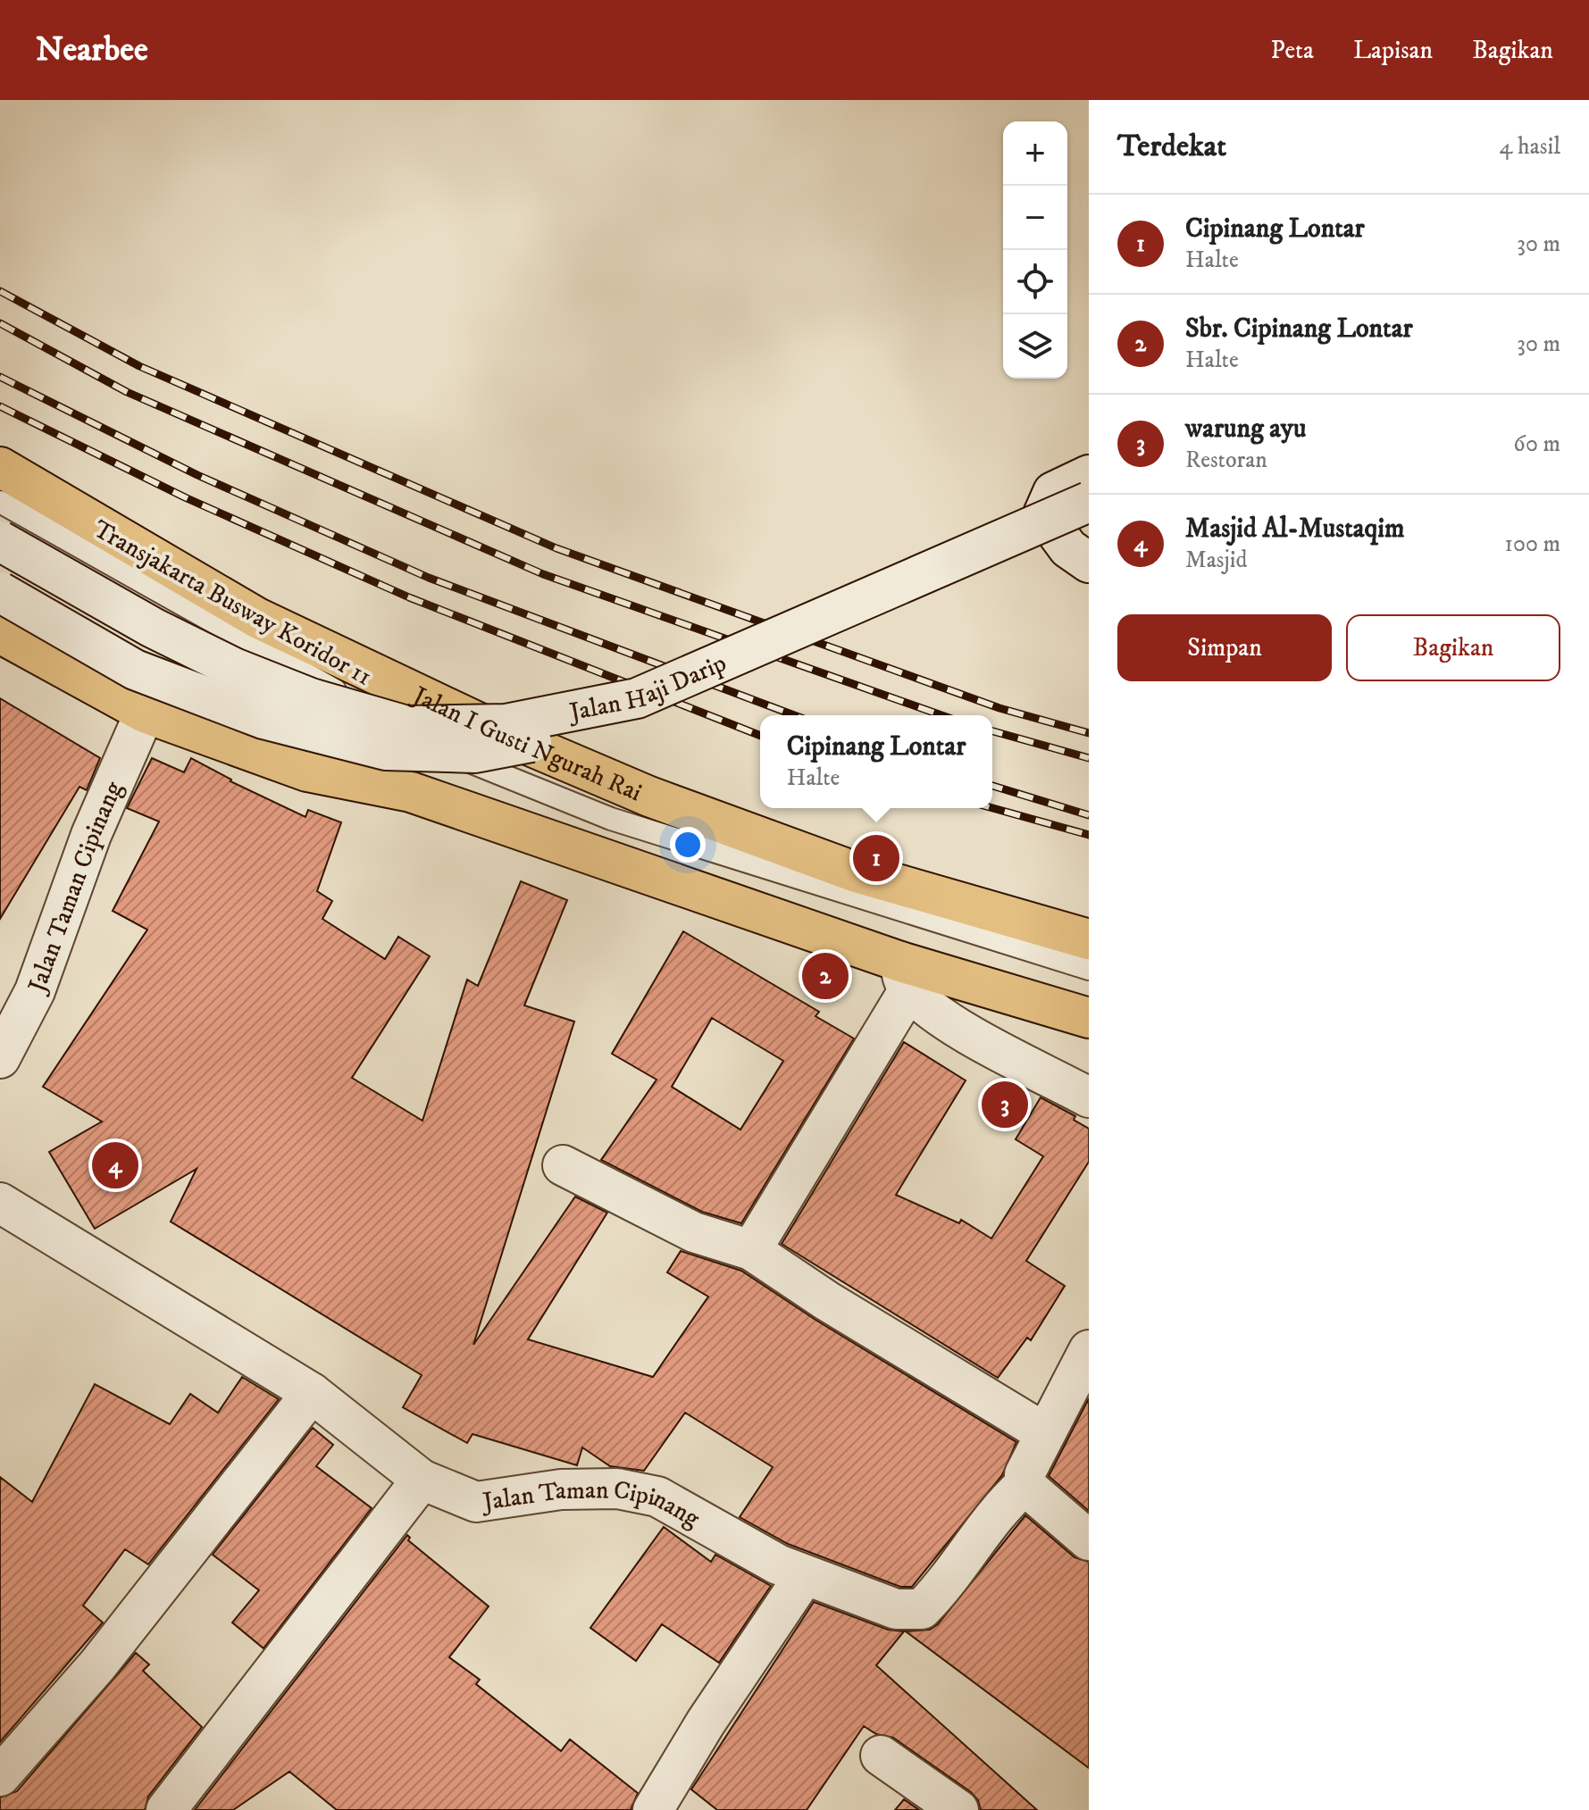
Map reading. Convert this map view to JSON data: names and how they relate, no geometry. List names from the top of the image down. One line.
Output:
{"streets":{"main road":["Jalan I Gusti Ngurah Rai"],"street":["Jalan Haji Darip","Jalan Taman Cipinang"],"lane":["Transjakarta Busway Koridor 11"]},"page":{"header":"Nearbee","nav":["Peta","Lapisan","Bagikan"],"heading":["Terdekat","4 hasil"],"map_buttons":["+","−"],"list":[{"mark":"1","name":"Cipinang Lontar","note":"Halte","value":"30 m"},{"mark":"2","name":"Sbr. Cipinang Lontar","note":"Halte","value":"30 m"},{"mark":"3","name":"warung ayu","note":"Restoran","value":"60 m"},{"mark":"4","name":"Masjid Al-Mustaqim","note":"Masjid","value":"100 m"}],"buttons":["Simpan","Bagikan"],"popup":["Cipinang Lontar","Halte"],"pins":["1","2","3","4"]}}
